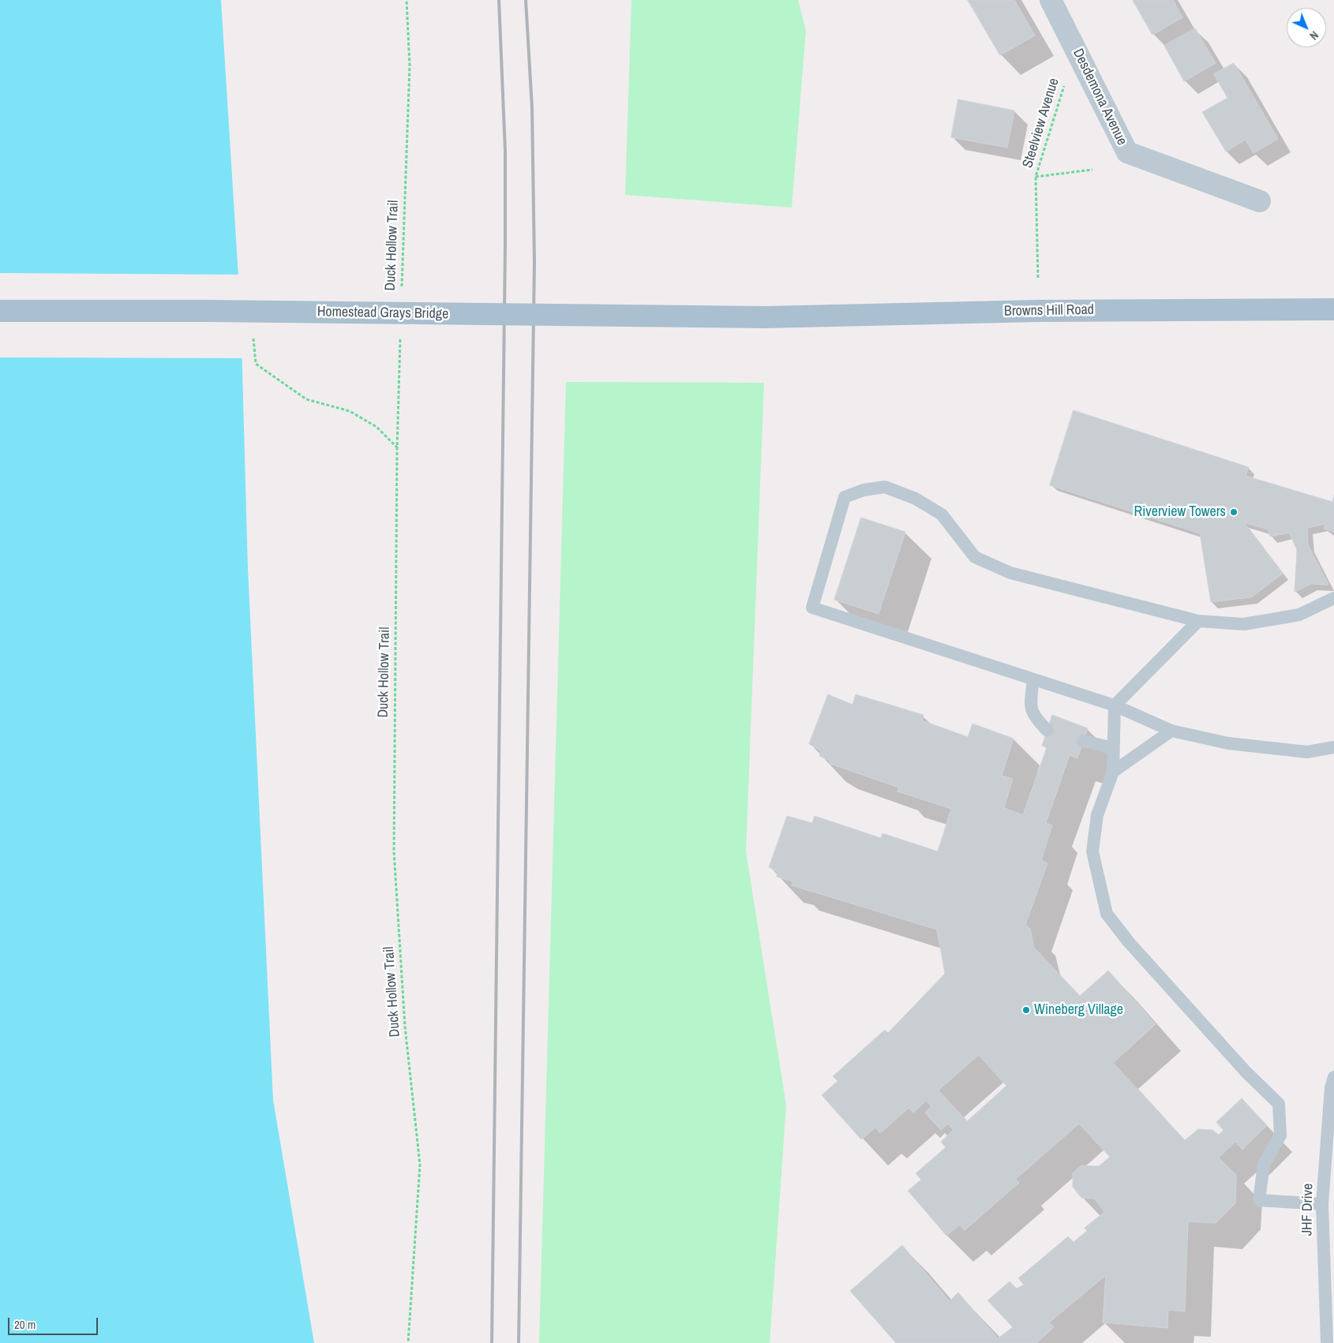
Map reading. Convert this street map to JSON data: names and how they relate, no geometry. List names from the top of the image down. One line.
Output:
{"streets":{"main road":["Browns Hill Road","Homestead Grays Bridge"],"street":["Desdemona Avenue"],"lane":["JHF Drive"],"path":["Steelview Avenue","Duck Hollow Trail"]},"crossings":[["Desdemona Avenue","Steelview Avenue"],["Browns Hill Road","Homestead Grays Bridge"]],"places":["Riverview Towers","Wineberg Village"],"scale_bar":"20 m","north":"bottom right"}
